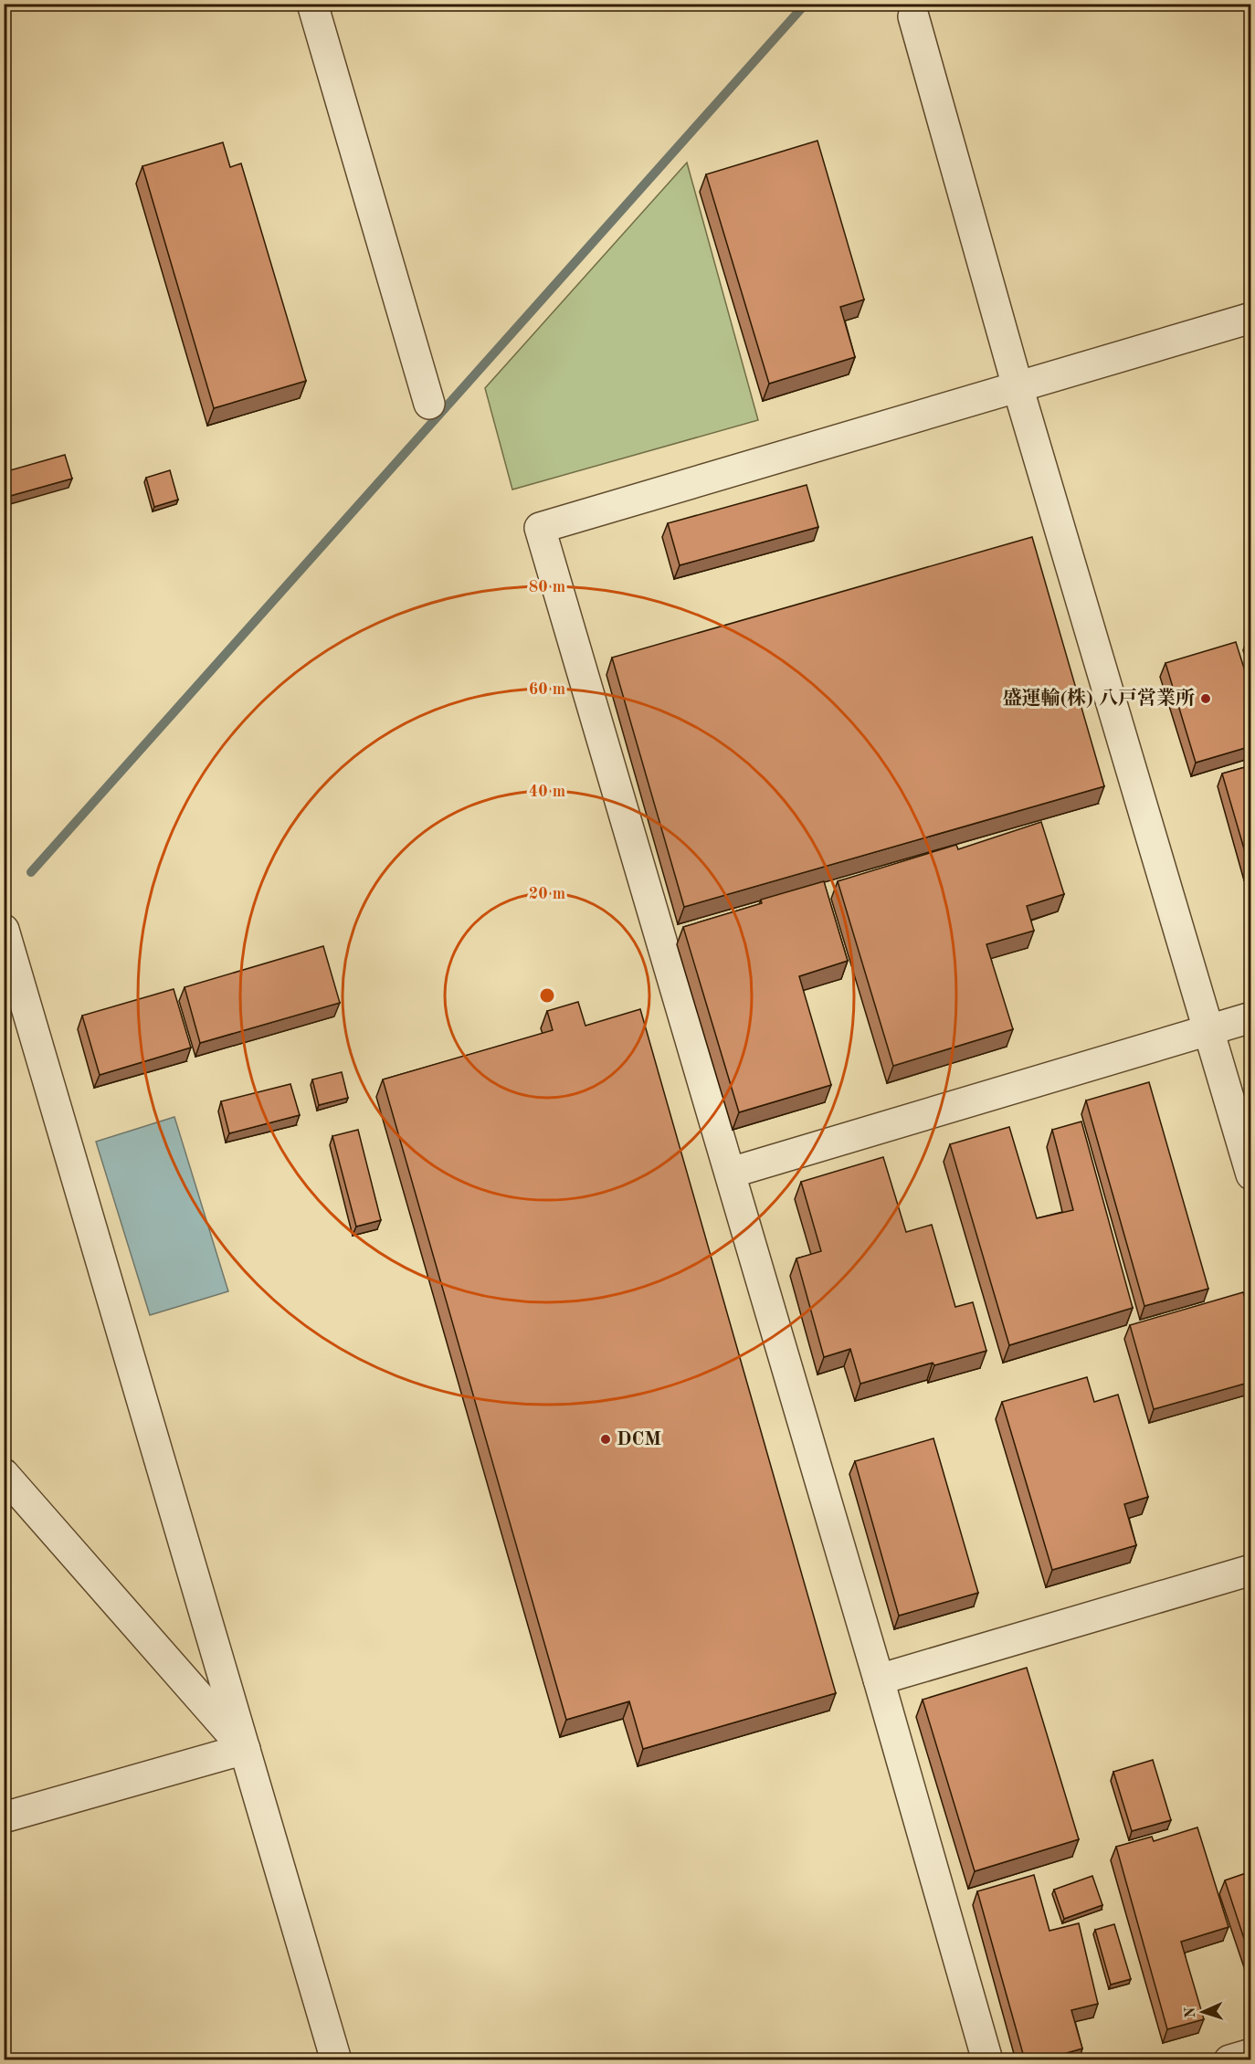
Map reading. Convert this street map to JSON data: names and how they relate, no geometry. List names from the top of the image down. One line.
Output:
{"places":["盛運輸(株) 八戸営業所","DCM"],"north":"left","rings":["80 m","60 m","40 m","20 m"]}
